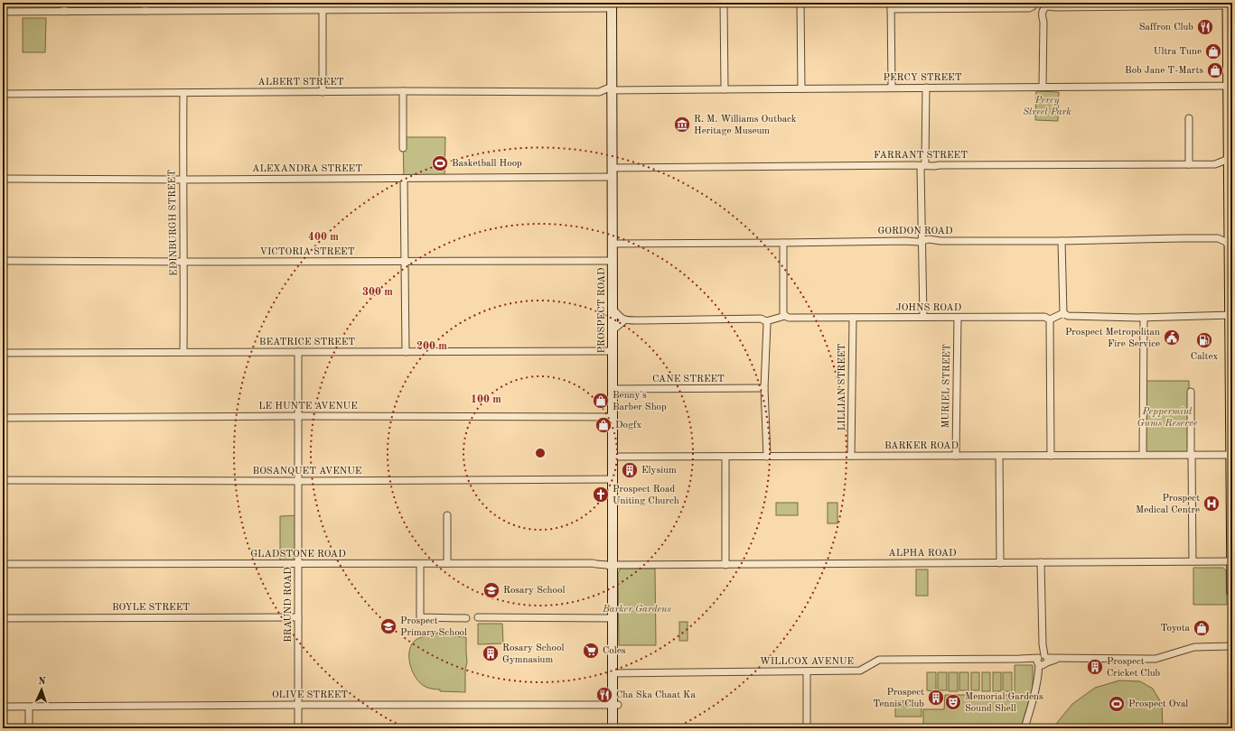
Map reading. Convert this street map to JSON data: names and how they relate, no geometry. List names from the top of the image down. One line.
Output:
{"streets":{"main road":["PROSPECT ROAD"],"street":["PERCY STREET","ALBERT STREET","FARRANT STREET","ALEXANDRA STREET","EDINBURGH STREET","GORDON ROAD","VICTORIA STREET","JOHNS ROAD","BEATRICE STREET","CANE STREET","MURIEL STREET","LILLIAN STREET","LE HUNTE AVENUE","BARKER ROAD","BOSANQUET AVENUE","ALPHA ROAD","GLADSTONE ROAD","BRAUND ROAD","BOYLE STREET","WILLCOX AVENUE","OLIVE STREET"]},"crossings":[["PERCY STREET","ALBERT STREET"],["PERCY STREET","PROSPECT ROAD"],["ALBERT STREET","EDINBURGH STREET"],["ALBERT STREET","PROSPECT ROAD"],["FARRANT STREET","ALEXANDRA STREET"],["FARRANT STREET","PROSPECT ROAD"],["ALEXANDRA STREET","EDINBURGH STREET"],["ALEXANDRA STREET","PROSPECT ROAD"],["EDINBURGH STREET","VICTORIA STREET"],["EDINBURGH STREET","BEATRICE STREET"],["GORDON ROAD","PROSPECT ROAD"],["VICTORIA STREET","PROSPECT ROAD"],["JOHNS ROAD","MURIEL STREET"],["JOHNS ROAD","LILLIAN STREET"],["PROSPECT ROAD","BEATRICE STREET"],["PROSPECT ROAD","CANE STREET"],["PROSPECT ROAD","LE HUNTE AVENUE"],["PROSPECT ROAD","BARKER ROAD"],["PROSPECT ROAD","BOSANQUET AVENUE"],["PROSPECT ROAD","ALPHA ROAD"],["PROSPECT ROAD","GLADSTONE ROAD"],["PROSPECT ROAD","WILLCOX AVENUE"],["PROSPECT ROAD","OLIVE STREET"],["BEATRICE STREET","BRAUND ROAD"],["MURIEL STREET","BARKER ROAD"],["LILLIAN STREET","BARKER ROAD"],["LE HUNTE AVENUE","BRAUND ROAD"],["BOSANQUET AVENUE","BRAUND ROAD"],["ALPHA ROAD","GLADSTONE ROAD"],["GLADSTONE ROAD","BRAUND ROAD"],["BRAUND ROAD","BOYLE STREET"],["BRAUND ROAD","OLIVE STREET"]],"parks":["Percy Street Park","Peppermint Gums Reserve","Barker Gardens"],"places":{"restaurant":["Saffron Club","Cha Ska Chaat Ka"],"shop":["Ultra Tune","Bob Jane T-Marts","Benny's Barber Shop","Dogfx","Toyota"],"museum":["R. M. Williams Outback Heritage Museum"],"sports":["Basketball Hoop","Prospect Oval"],"public building":["Prospect Metropolitan Fire Service"],"fuel station":["Caltex"],"building":["Elysium","Rosary School Gymnasium","Prospect Cricket Club","Prospect Tennis Club"],"church":["Prospect Road Uniting Church"],"hospital":["Prospect Medical Centre"],"school or university":["Rosary School","Prospect Primary School"],"supermarket":["Coles"],"theatre":["Memorial Gardens Sound Shell"]},"north":"top","rings":["400 m","300 m","200 m","100 m"]}
